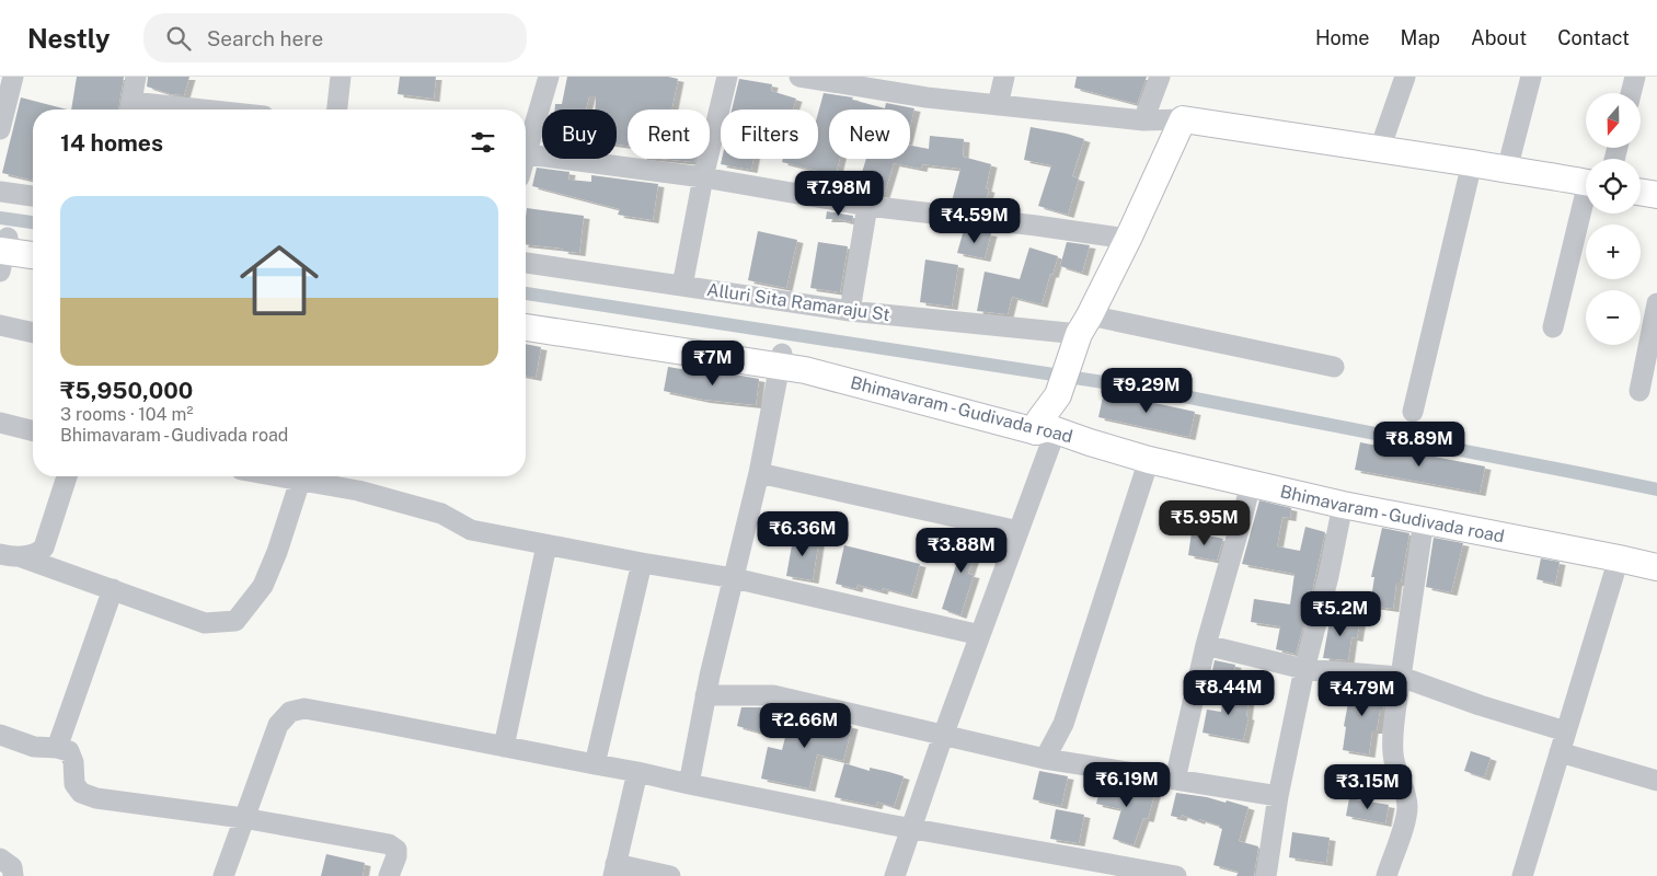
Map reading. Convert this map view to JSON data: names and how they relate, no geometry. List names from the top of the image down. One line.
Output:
{"streets":{"main road":["Bhimavaram - Gudivada road"],"street":["Alluri Sita Ramaraju St"]},"north":"bottom","page":{"header":"Nestly","search":"Search here","nav":["Home","Map","About","Contact"],"map_buttons":["+","−"],"chip":["Buy","Rent","Filters","New"],"heading":"14 homes","price":["₹7.98M","₹4.59M","₹7M","₹9.29M","₹8.89M","₹5.95M","₹6.36M","₹3.88M","₹5.2M","₹8.44M","₹4.79M","₹2.66M","₹6.19M","₹3.15M"],"list":[{"name":"₹5,950,000","note":"3 rooms · 104 m² · Bhimavaram - Gudivada road"}]}}
